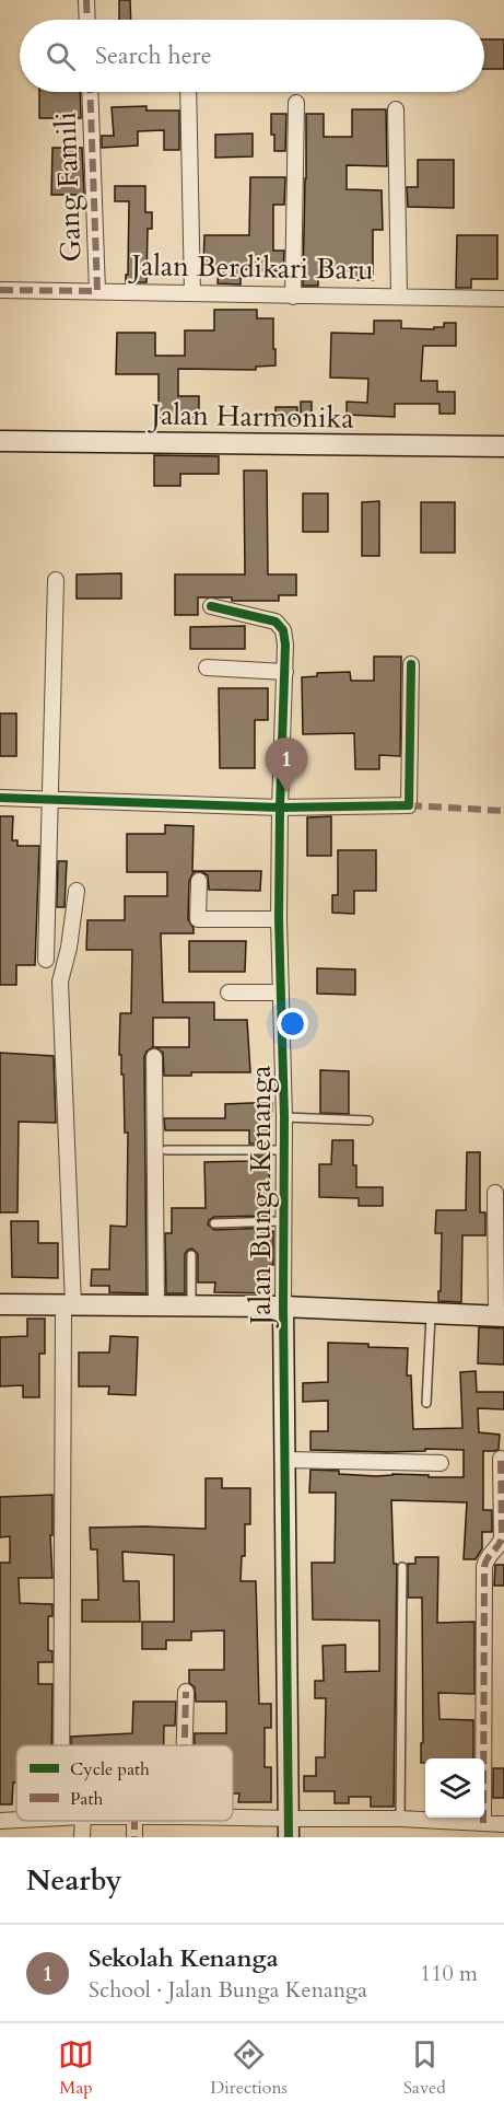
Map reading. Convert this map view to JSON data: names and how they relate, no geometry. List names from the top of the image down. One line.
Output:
{"streets":{"street":["Gang Famili","Jalan Berdikari Baru","Jalan Harmonika","Jalan Bunga Kenanga"]},"crossings":[["Gang Famili","Jalan Berdikari Baru"]],"legend":["Cycle path","Path"],"page":{"search":"Search here","pins":"1","heading":"Nearby","list":[{"mark":"1","name":"Sekolah Kenanga","note":"School · Jalan Bunga Kenanga","value":"110 m"}],"nav":["Map","Directions","Saved"]}}
